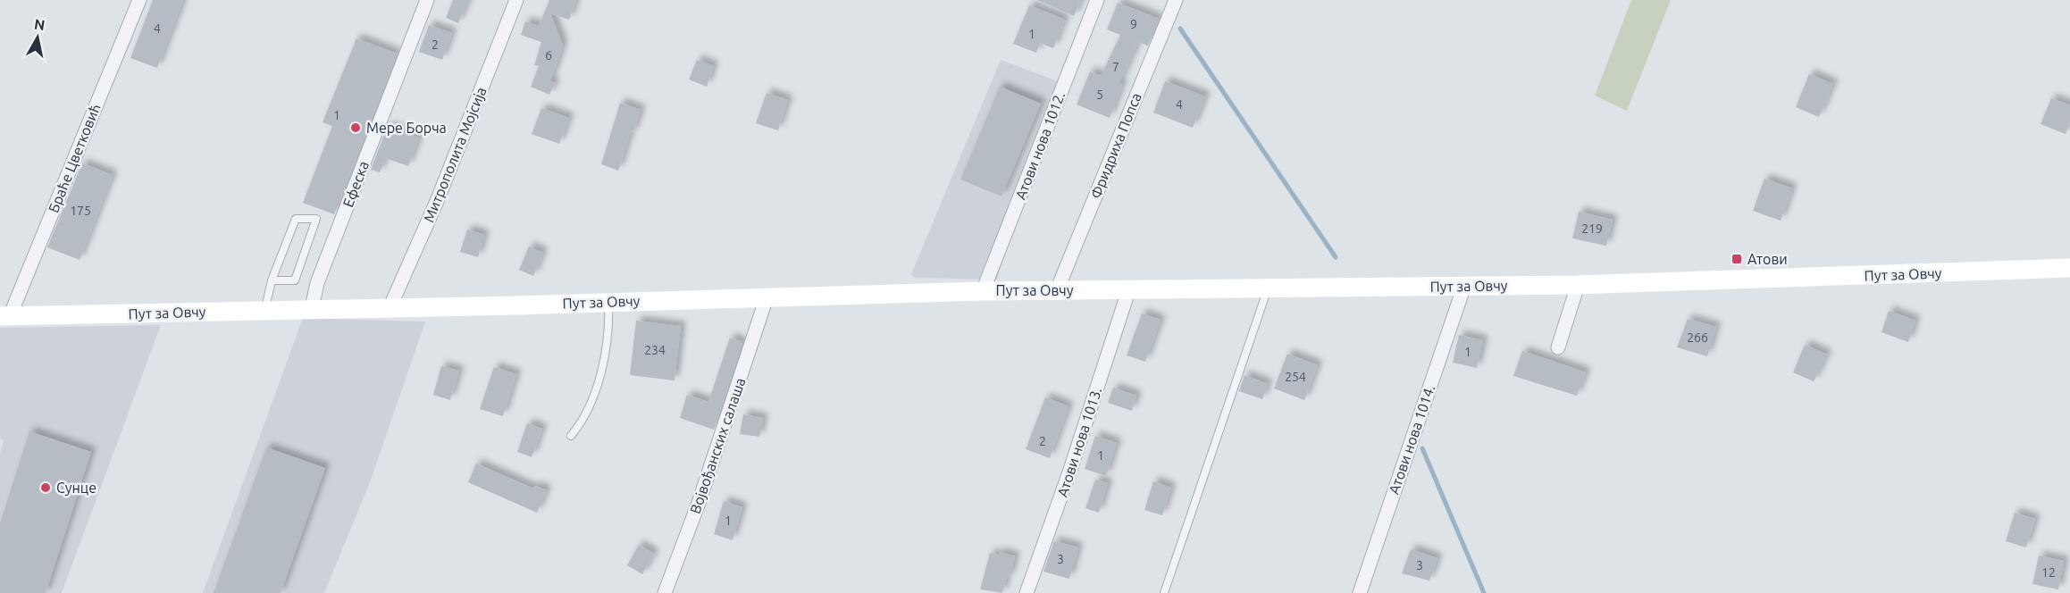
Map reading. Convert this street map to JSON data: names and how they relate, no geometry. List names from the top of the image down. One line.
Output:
{"streets":{"street":["Атови нова 1012.","Фридриха Попса","Митрополита Мојсија","Браће Цветковић","Ефеска","Пут за Овчу","Атови нова 1014.","Атови нова 1013.","Војвођанских салаша"]},"crossings":[["Атови нова 1012.","Пут за Овчу"],["Фридриха Попса","Пут за Овчу"],["Митрополита Мојсија","Пут за Овчу"],["Браће Цветковић","Пут за Овчу"],["Ефеска","Пут за Овчу"],["Пут за Овчу","Атови нова 1014."],["Пут за Овчу","Атови нова 1013."],["Пут за Овчу","Војвођанских салаша"]],"places":{"other":["Мере Борча","Сунце"],"transit":["Атови"]},"house_numbers":["9","4","1","2","6","7","5","4","1","175","219","266","234","1","254","2","1","1","3","3","12"],"north":"top"}
